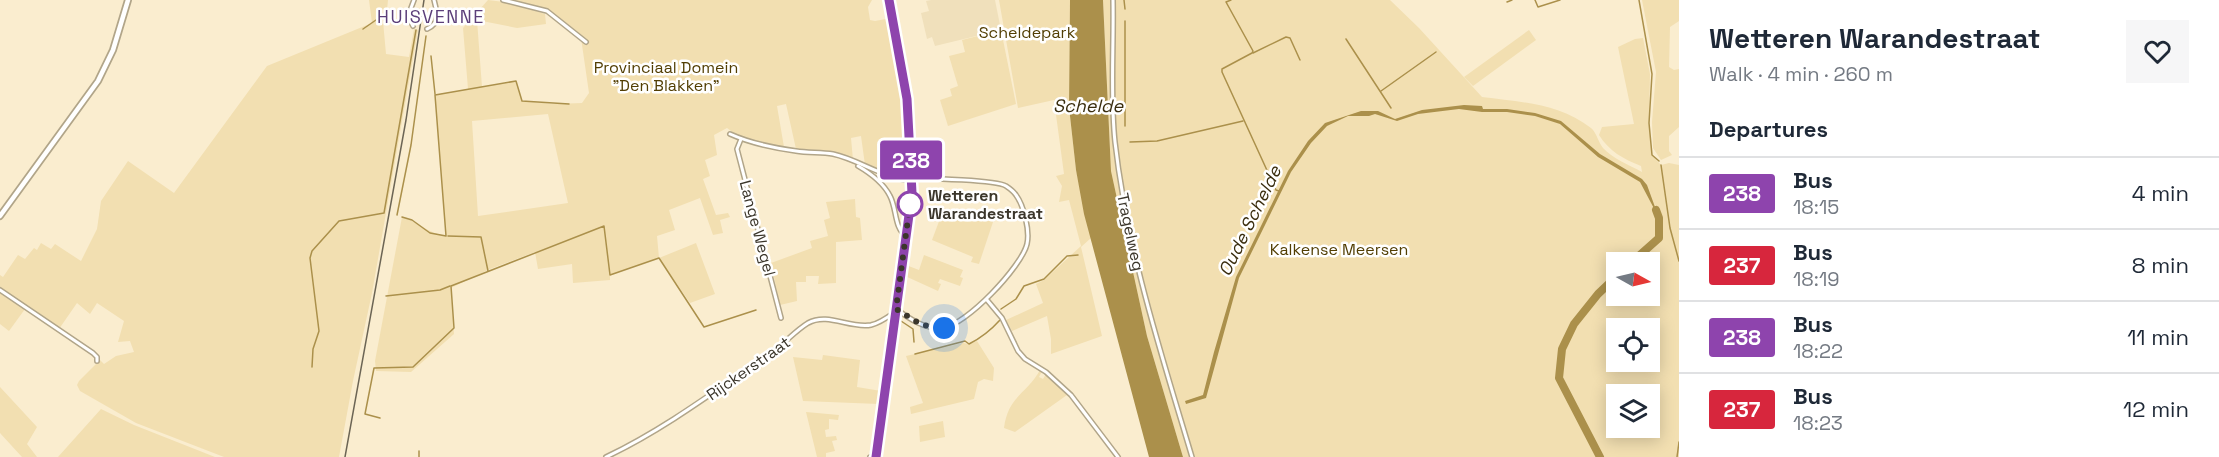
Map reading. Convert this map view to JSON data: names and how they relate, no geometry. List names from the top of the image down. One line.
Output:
{"streets":{"street":["Lange Wegel","Tragelweg","Rijckerstraat"]},"districts":["HUISVENNE"],"water":["Schelde","Oude Schelde"],"parks":["Scheldepark","Provinciaal Domein \"Den Blakken\"","Kalkense Meersen"],"places":["Wetteren Warandestraat"],"lines":["bus line 238"],"north":"right","page":{"on_map":"238","heading":[["Wetteren Warandestraat","Walk · 4 min · 260 m"],"Departures"],"list":[{"mark":"238","name":"Bus","note":"18:15","value":"4 min"},{"mark":"237","name":"Bus","note":"18:19","value":"8 min"},{"mark":"238","name":"Bus","note":"18:22","value":"11 min"},{"mark":"237","name":"Bus","note":"18:23","value":"12 min"}]}}
